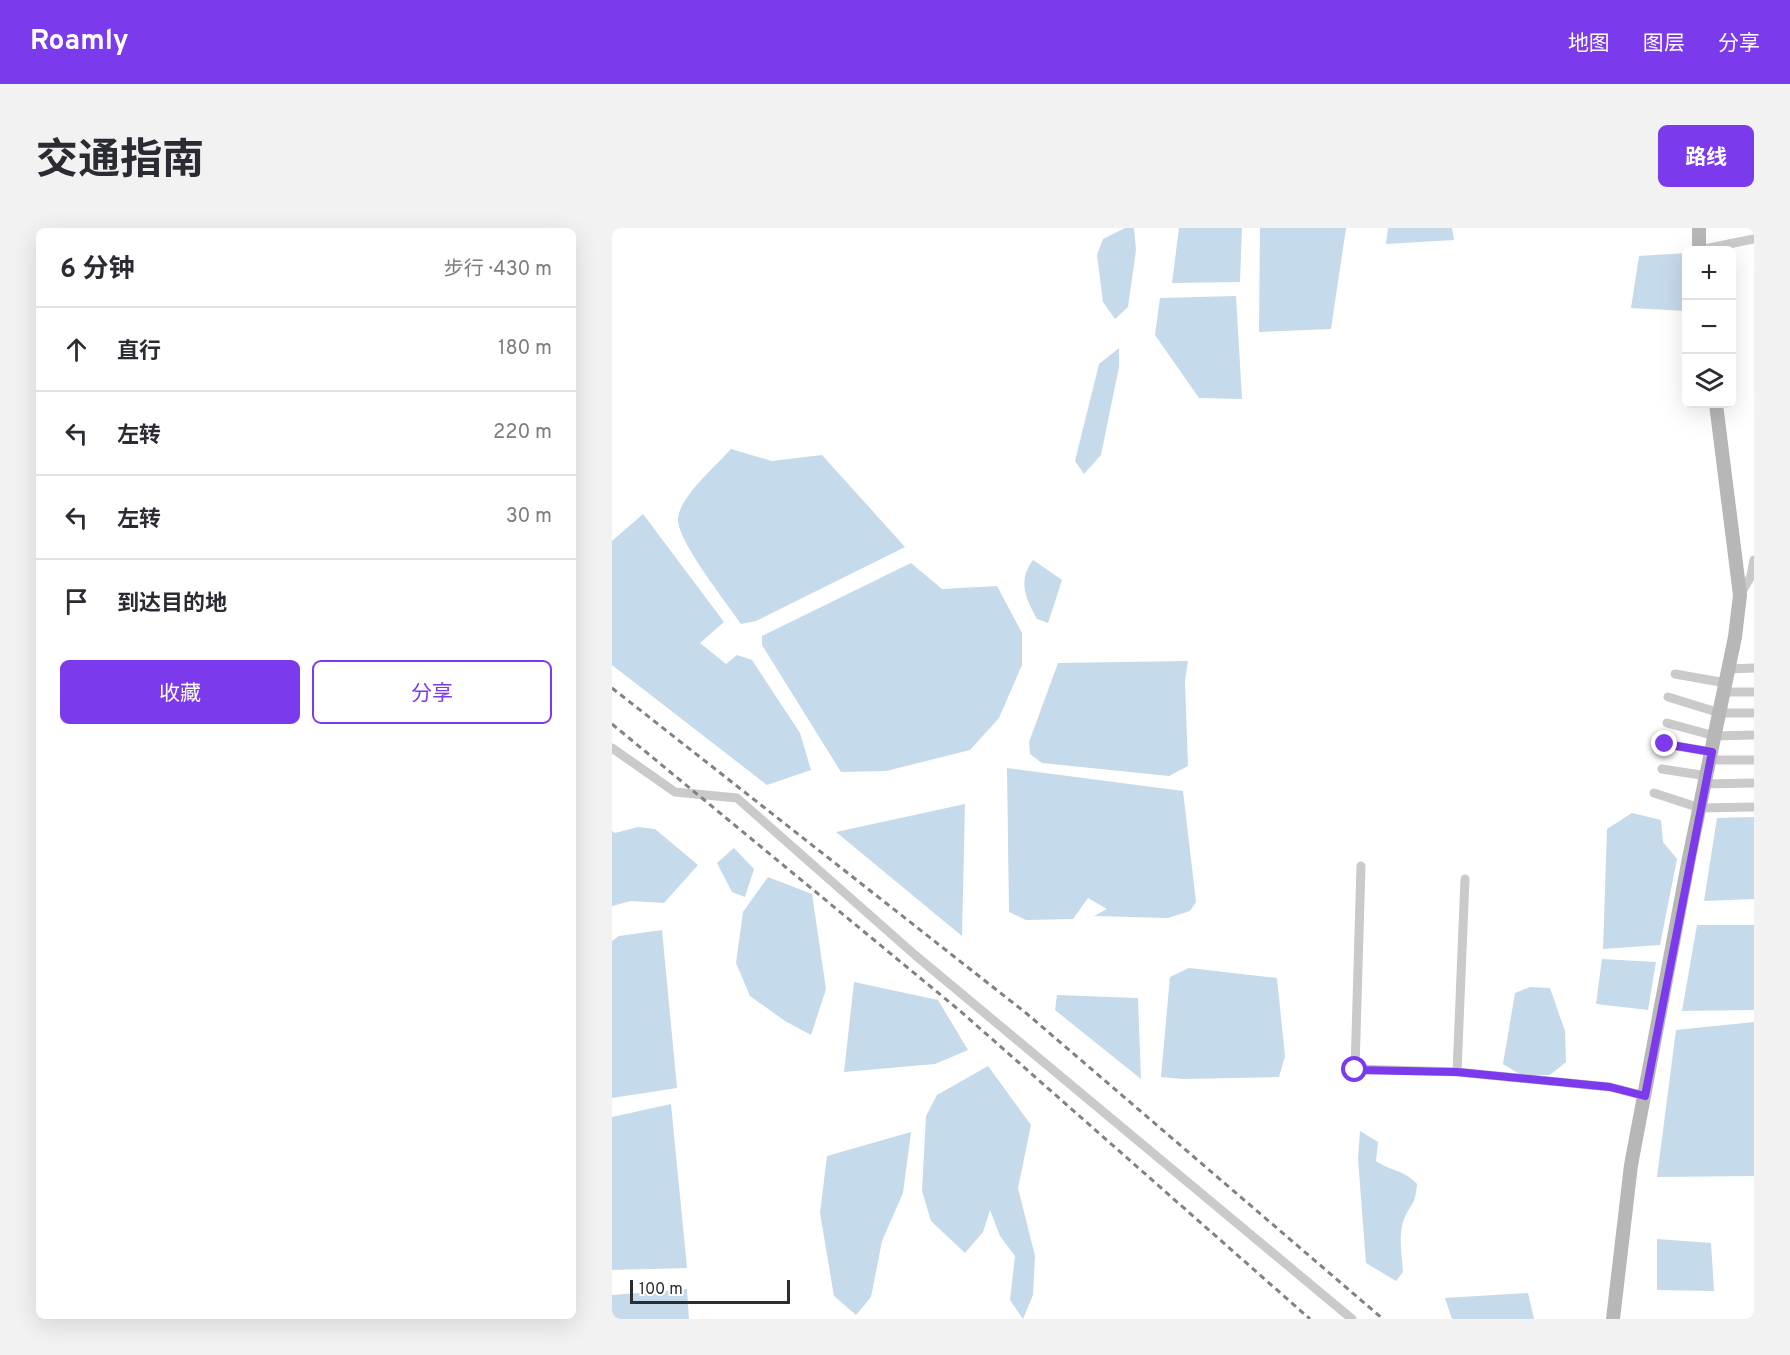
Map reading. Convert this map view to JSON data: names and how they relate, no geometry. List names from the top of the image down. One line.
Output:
{"scale_bar":"100 m","page":{"header":"Roamly","nav":["地图","图层","分享"],"title":"交通指南","buttons":["路线",["收藏","分享"]],"heading":["6 分钟","步行 · 430 m"],"map_buttons":["+","−"],"list":[["直行","180 m"],["左转","220 m"],["左转","30 m"],"到达目的地"],"scale":"100 m"}}
